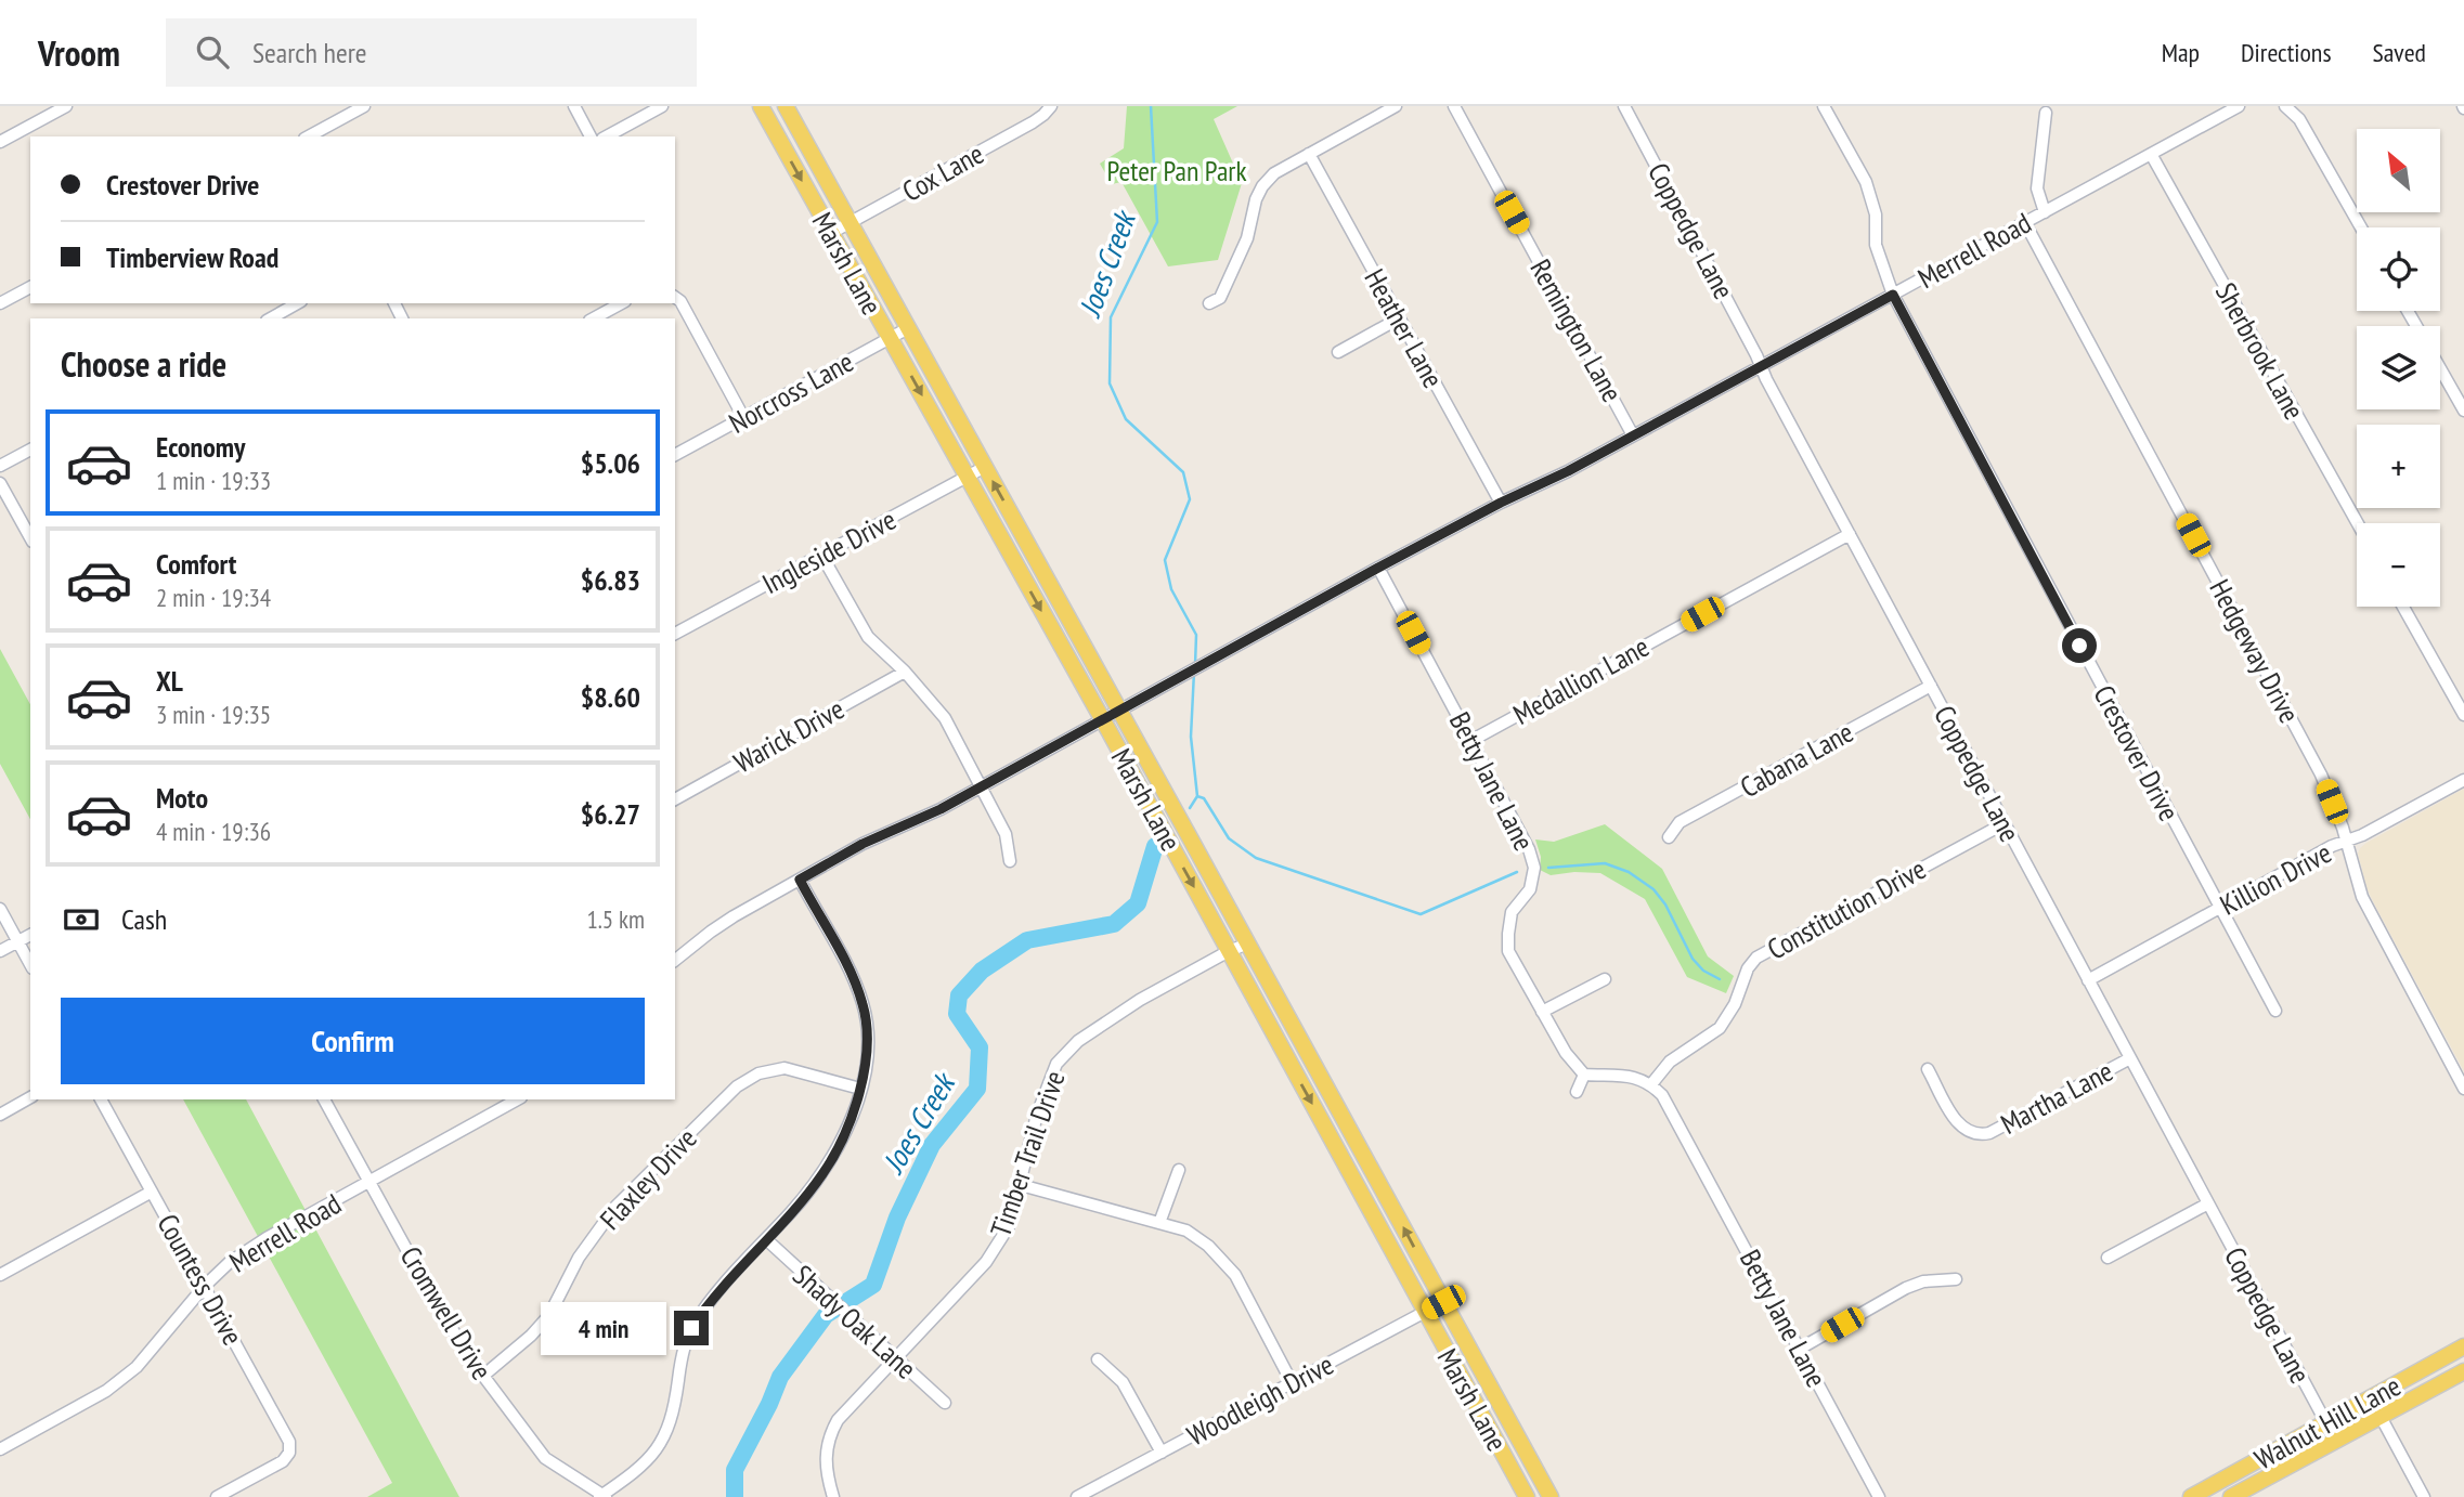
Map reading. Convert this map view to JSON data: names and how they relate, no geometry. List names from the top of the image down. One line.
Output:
{"streets":{"main road":["Marsh Lane","Walnut Hill Lane"],"street":["Cox Lane","Coppedge Lane","Merrell Road","Heather Lane","Remington Lane","Sherbrook Lane","Norcross Lane","Ingleside Drive","Hedgeway Drive","Medallion Lane","Warick Drive","Crestover Drive","Cabana Lane","Betty Jane Lane","Killion Drive","Constitution Drive","Martha Lane","Timber Trail Drive","Flaxley Drive","Countess Drive","Cromwell Drive","Shady Oak Lane","Woodleigh Drive"]},"crossings":[["Cox Lane","Marsh Lane"],["Coppedge Lane","Merrell Road"],["Coppedge Lane","Medallion Lane"],["Coppedge Lane","Cabana Lane"],["Coppedge Lane","Killion Drive"],["Coppedge Lane","Constitution Drive"],["Coppedge Lane","Martha Lane"],["Coppedge Lane","Walnut Hill Lane"],["Merrell Road","Marsh Lane"],["Merrell Road","Heather Lane"],["Merrell Road","Remington Lane"],["Merrell Road","Sherbrook Lane"],["Merrell Road","Hedgeway Drive"],["Merrell Road","Crestover Drive"],["Merrell Road","Betty Jane Lane"],["Merrell Road","Countess Drive"],["Merrell Road","Cromwell Drive"],["Marsh Lane","Norcross Lane"],["Marsh Lane","Ingleside Drive"],["Marsh Lane","Timber Trail Drive"],["Marsh Lane","Woodleigh Drive"],["Hedgeway Drive","Killion Drive"],["Medallion Lane","Betty Jane Lane"],["Crestover Drive","Killion Drive"],["Betty Jane Lane","Constitution Drive"],["Timber Trail Drive","Shady Oak Lane"],["Flaxley Drive","Cromwell Drive"]],"water":["Joes Creek"],"parks":["Peter Pan Park"],"north":"top left","page":{"header":"Vroom","search":"Search here","nav":["Map","Directions","Saved"],"map_buttons":["+","−"],"banner":["Crestover Drive","Timberview Road"],"heading":"Choose a ride","list":[{"name":"Economy","note":"1 min · 19:33","value":"$5.06"},{"name":"Comfort","note":"2 min · 19:34","value":"$6.83"},{"name":"XL","note":"3 min · 19:35","value":"$8.60"},{"name":"Moto","note":"4 min · 19:36","value":"$6.27"}],"pay":["Cash","1.5 km"],"buttons":"Confirm","bubble":"4 min"}}
